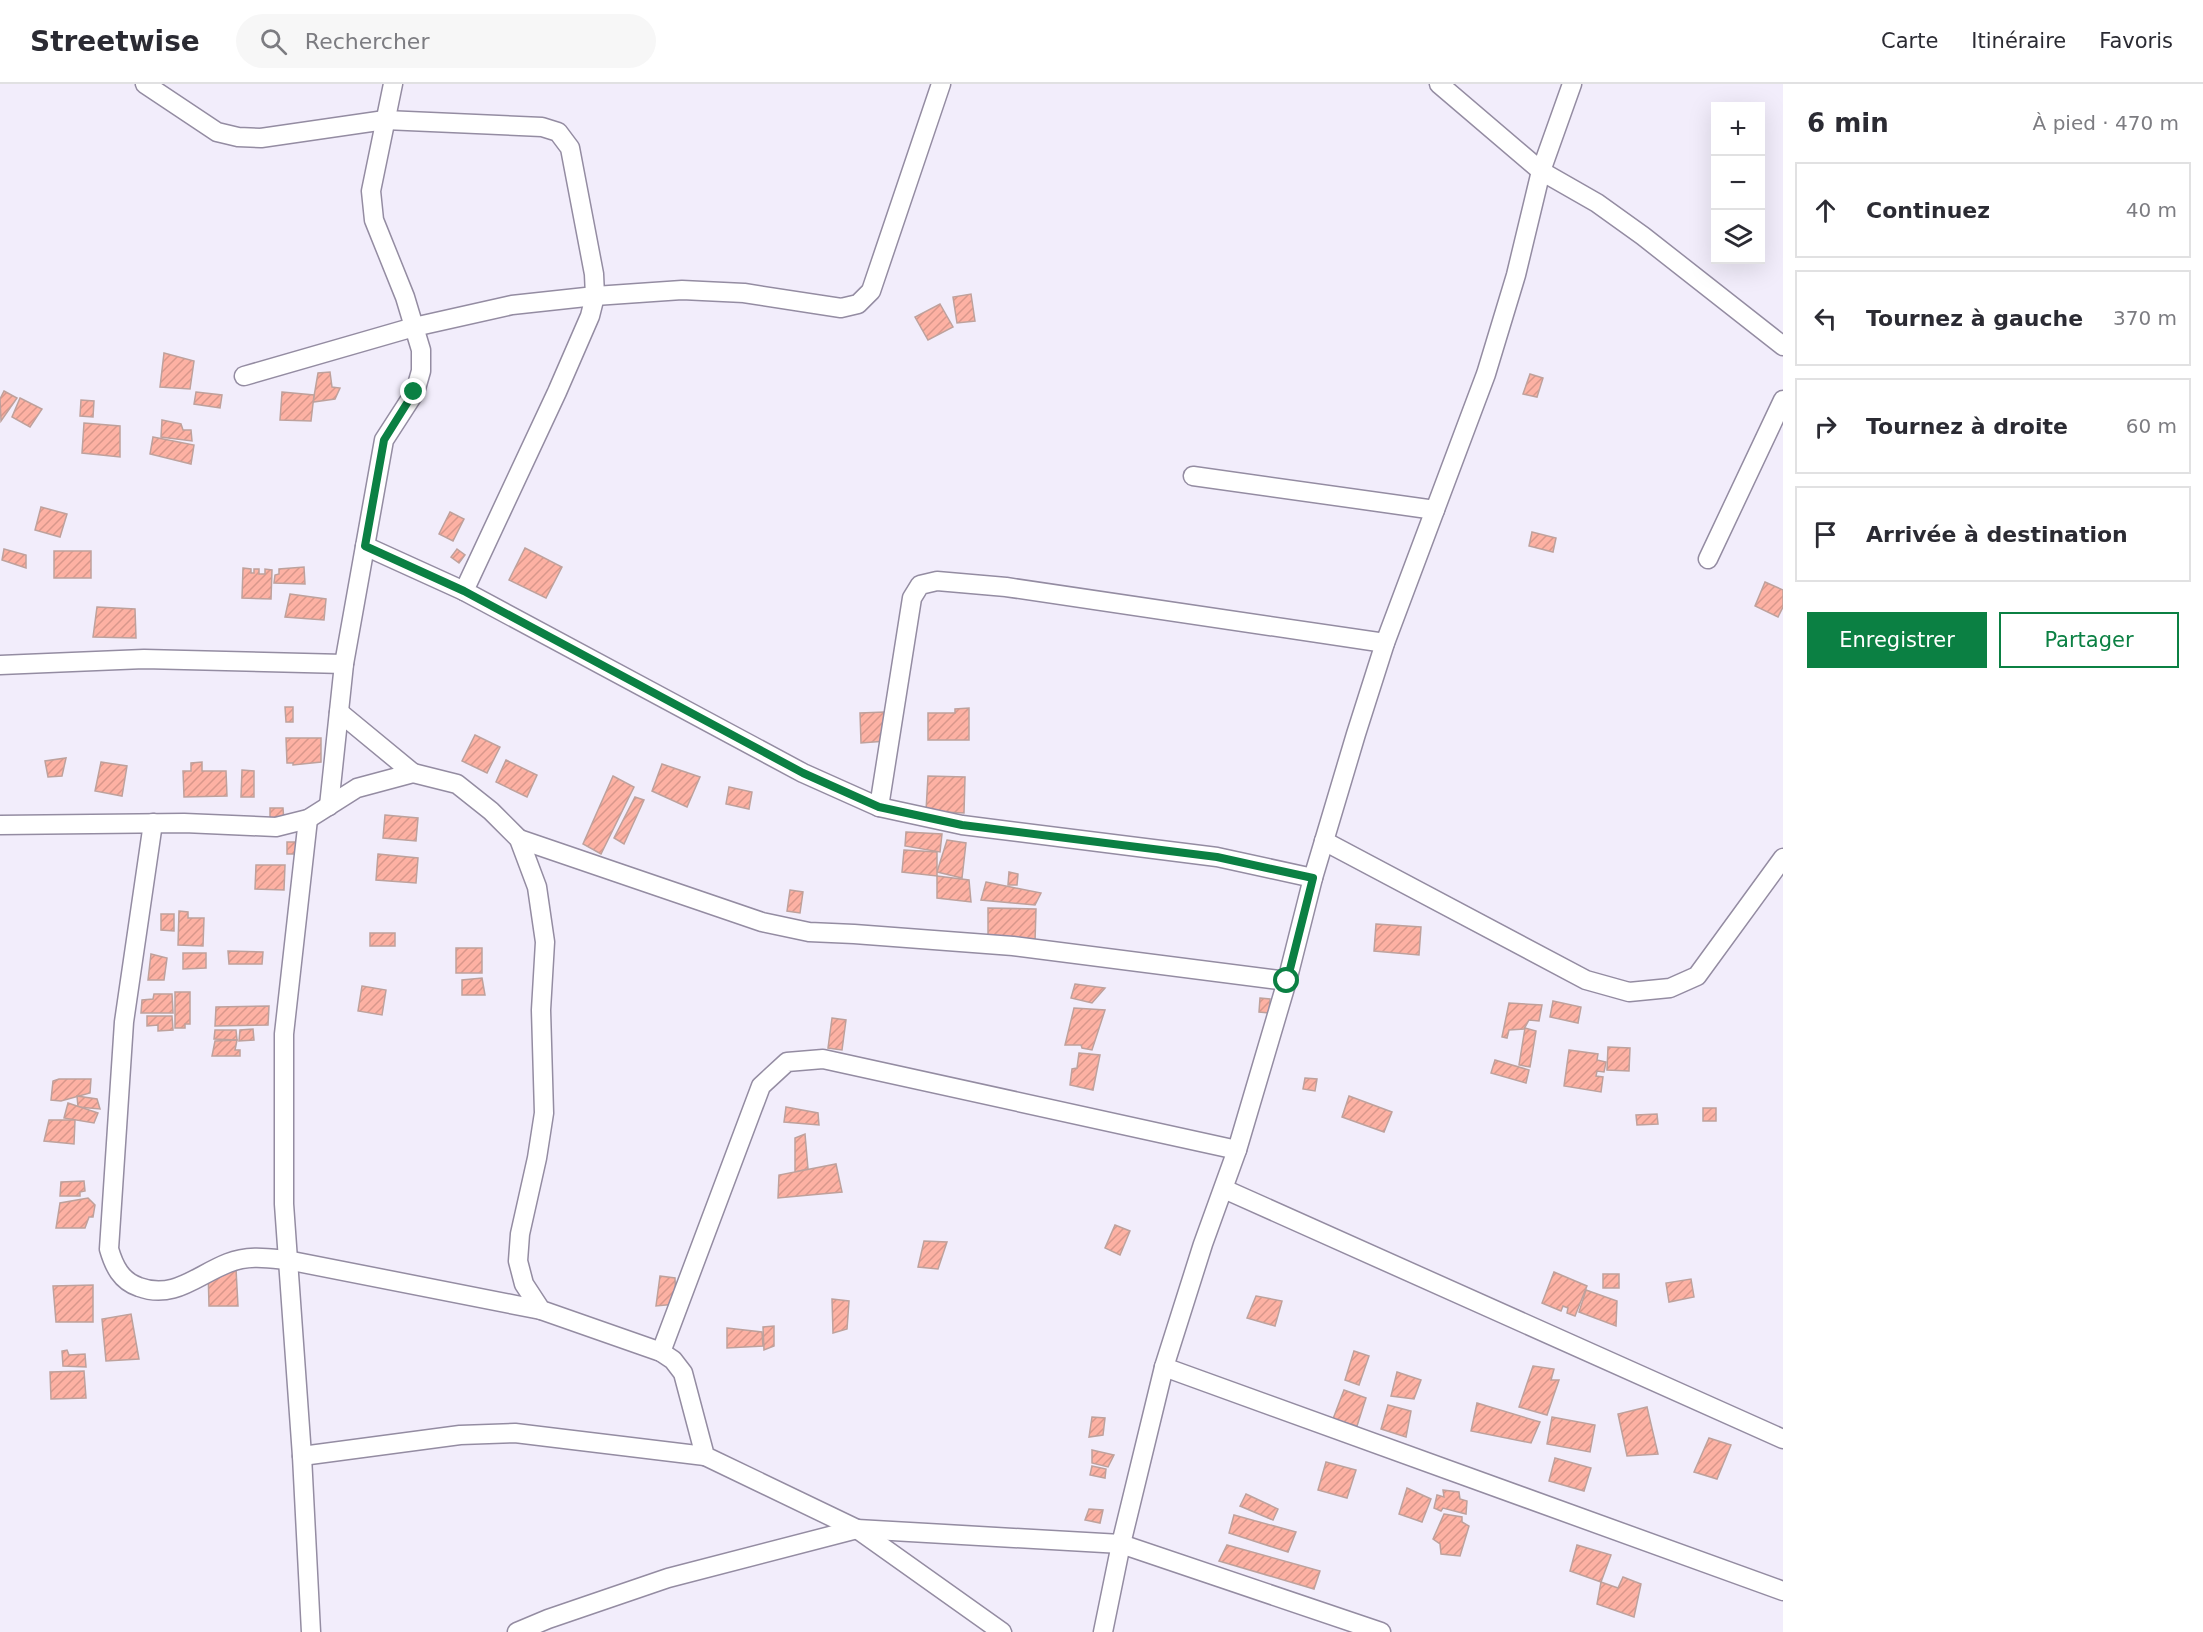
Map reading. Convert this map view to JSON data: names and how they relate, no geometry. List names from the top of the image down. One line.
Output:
{"page":{"header":"Streetwise","search":"Rechercher","nav":["Carte","Itinéraire","Favoris"],"heading":["6 min","À pied · 470 m"],"map_buttons":["+","−"],"list":[["Continuez","40 m"],["Tournez à gauche","370 m"],["Tournez à droite","60 m"],"Arrivée à destination"],"buttons":["Enregistrer","Partager"]}}
